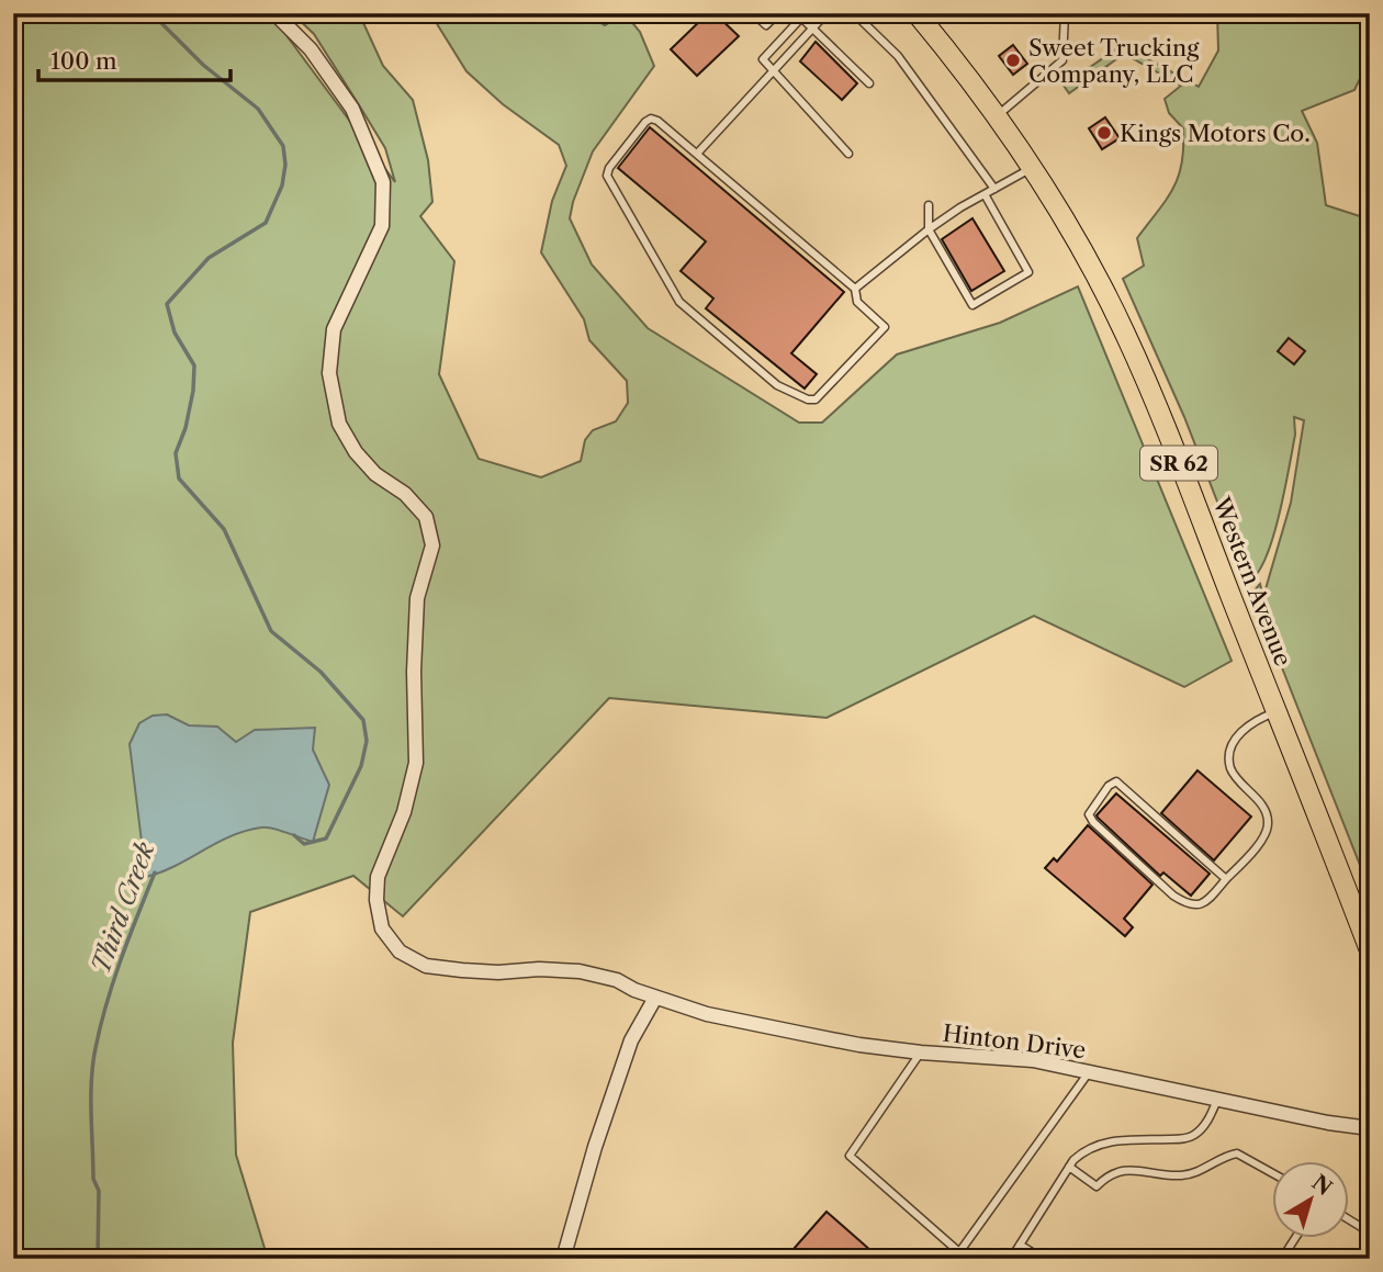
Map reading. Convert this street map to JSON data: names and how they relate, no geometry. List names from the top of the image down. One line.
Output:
{"streets":{"main road":["SR 62","Western Avenue"],"street":["Hinton Drive"]},"water":["Third Creek"],"places":["Sweet Trucking Company, LLC","Kings Motors Co."],"scale_bar":"100 m","north":"top right"}
